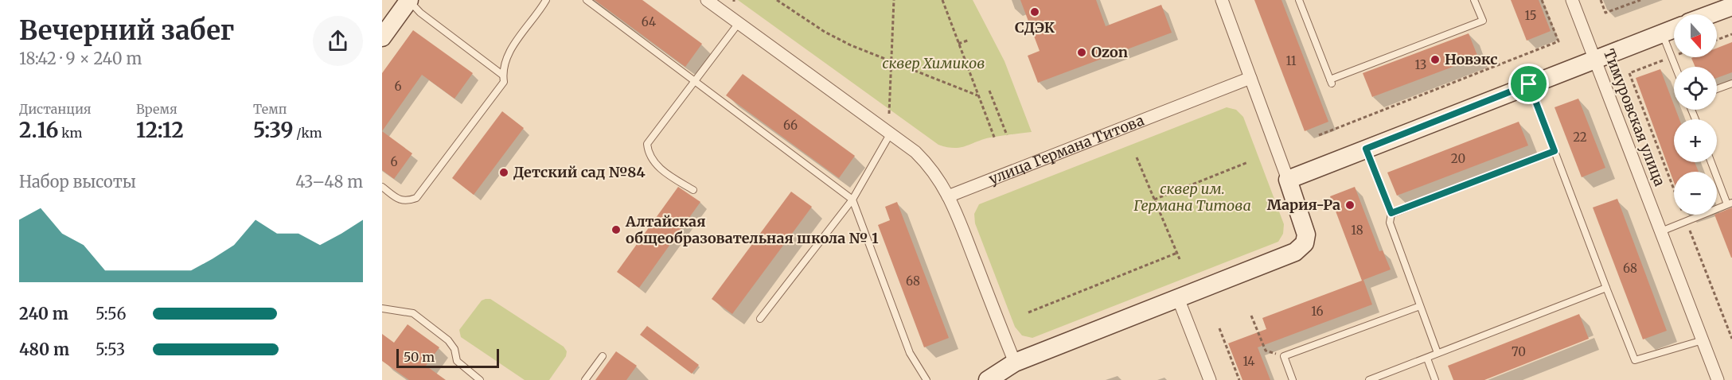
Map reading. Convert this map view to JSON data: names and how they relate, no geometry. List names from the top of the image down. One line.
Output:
{"streets":{"street":["Тимуровская улица","улица Германа Титова"]},"parks":["сквер Химиков","сквер им. Германа Титова"],"places":["СДЭК","Ozon","Новэкс","Детский сад №84","Мария-Ра","Алтайская общеобразовательная школа № 1"],"house_numbers":["15","64","11","13","6","66","22","20","6","18","68","68","16","70","14"],"scale_bar":"50 m","north":"bottom","page":{"heading":["Вечерний забег","18:42 · 9 × 240 m"],"map_buttons":["+","−"],"stats":[["Дистанция","2.16 km"],["Время","12:12"],["Темп","5:39 /km"]],"chart":["Набор высоты","43–48 m"],"list":[{"name":"240 m","note":"5:56"},{"name":"480 m","note":"5:53"}],"scale":"50 m"}}
